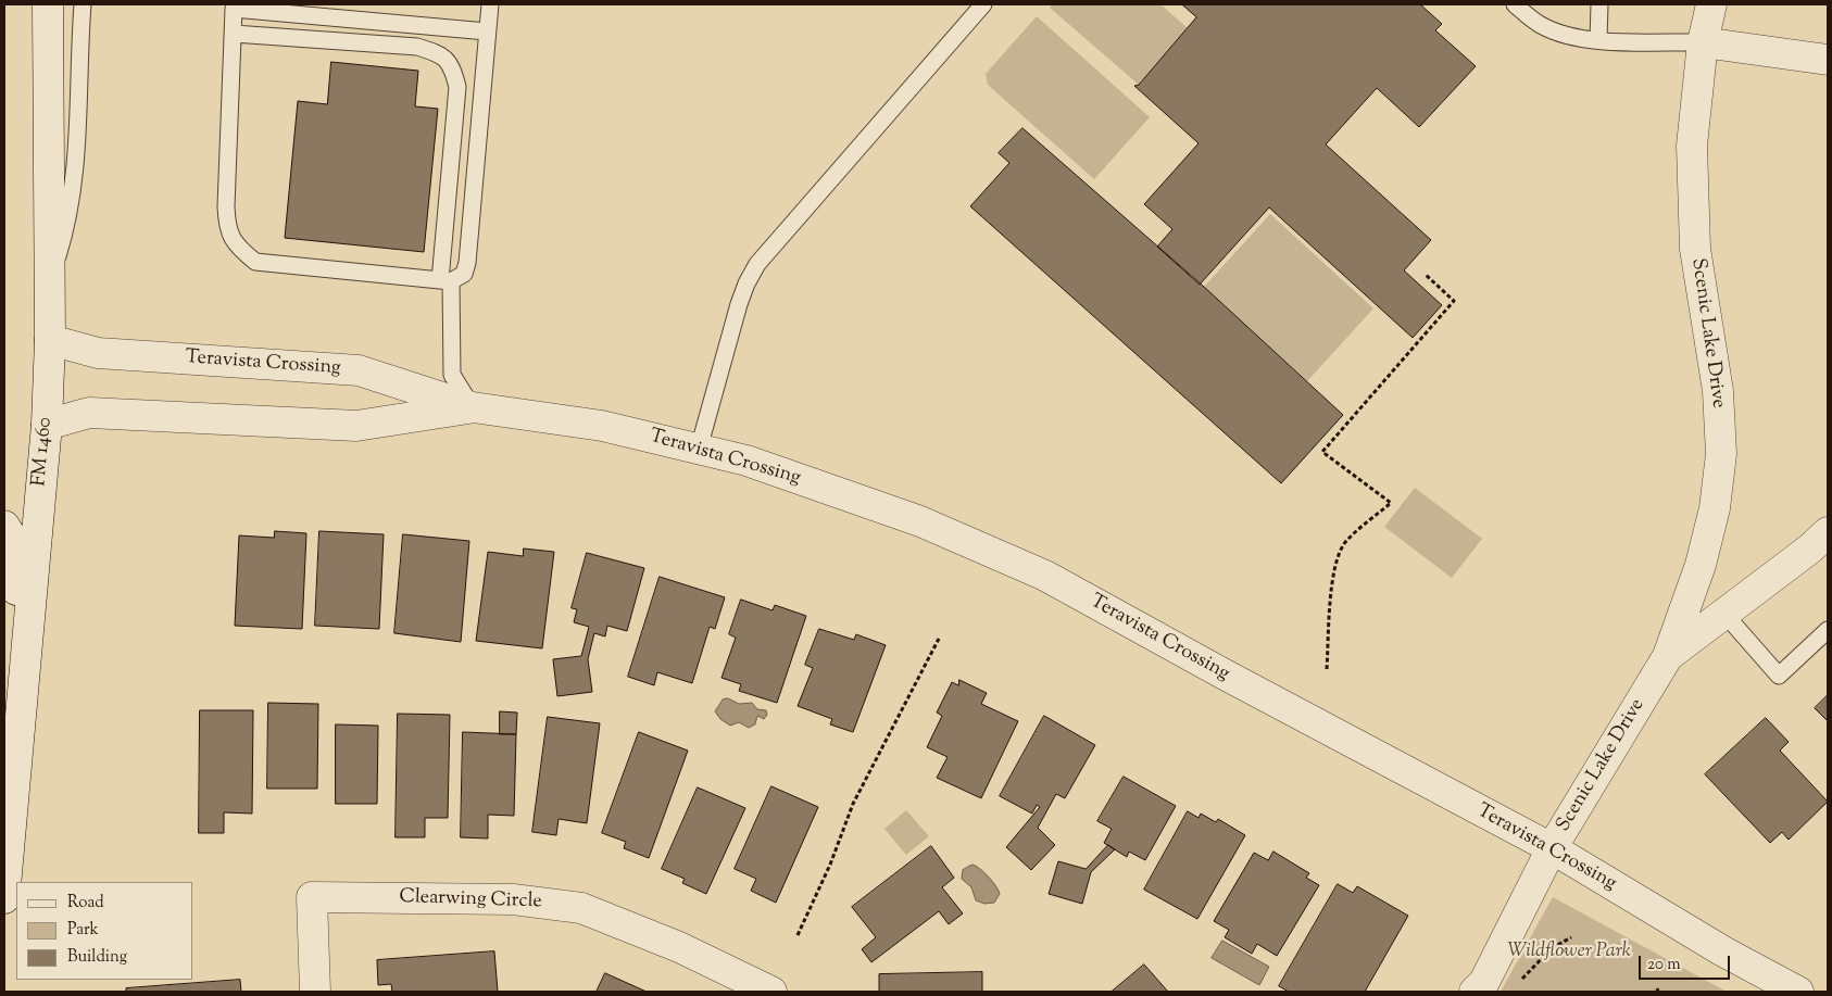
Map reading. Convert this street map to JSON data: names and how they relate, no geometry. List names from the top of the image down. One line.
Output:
{"streets":{"street":["Scenic Lake Drive","Teravista Crossing","FM 1460","Clearwing Circle"]},"crossings":[["Scenic Lake Drive","Teravista Crossing"],["Teravista Crossing","FM 1460"]],"parks":["Wildflower Park"],"legend":["Road","Park","Building"],"scale_bar":"20 m"}
